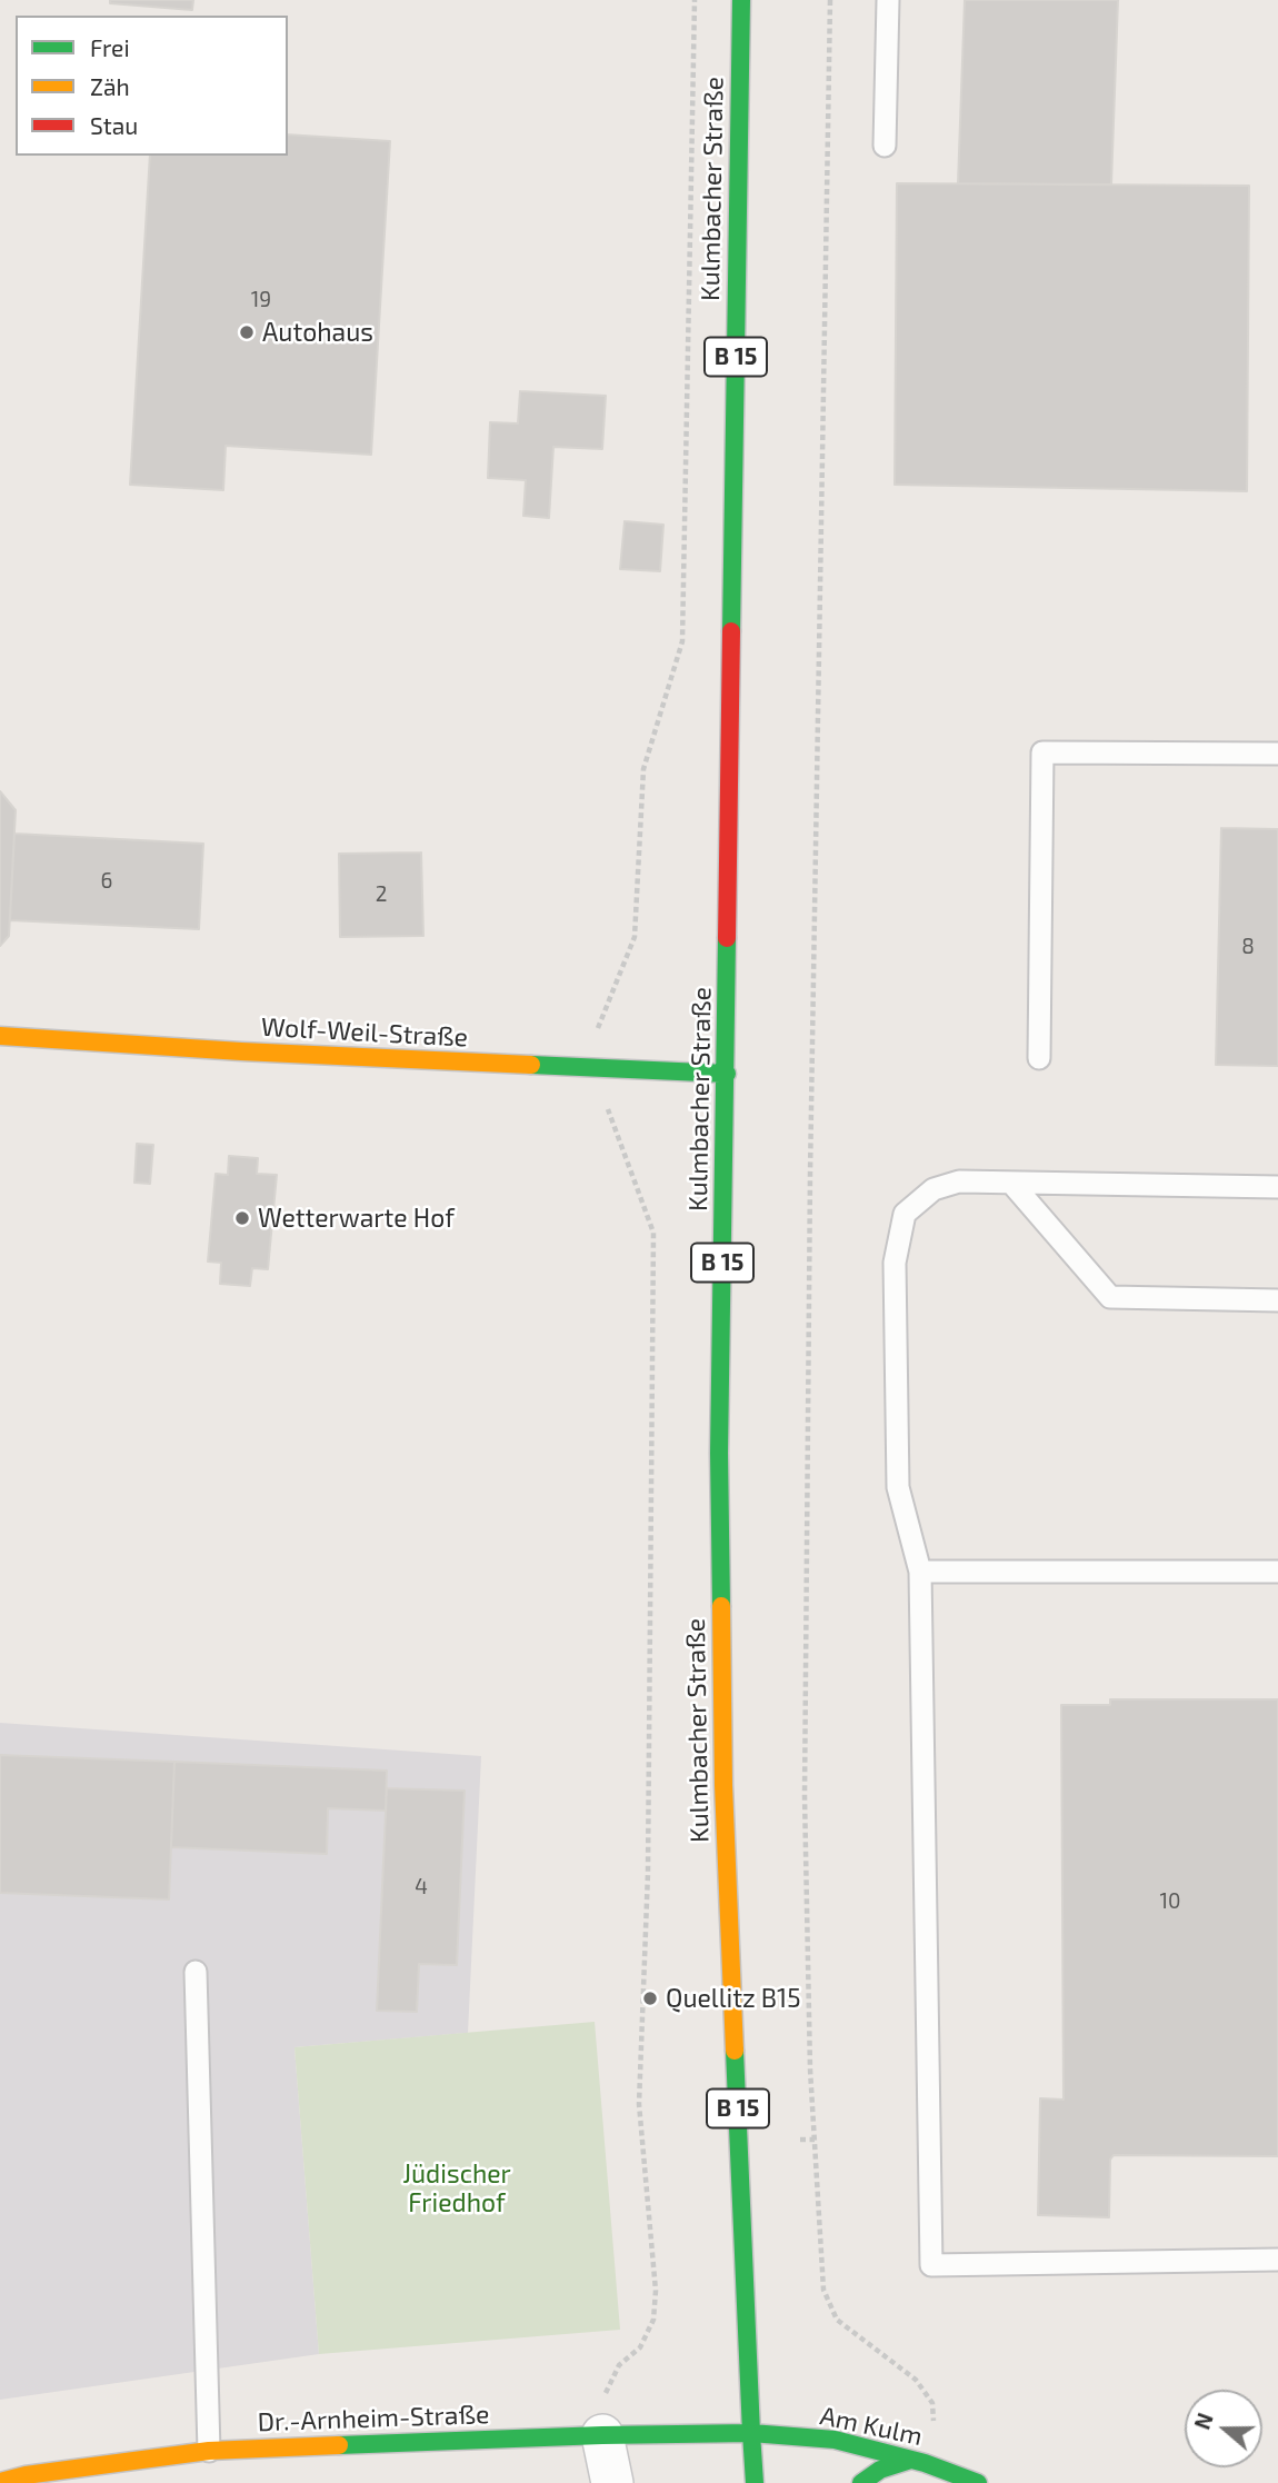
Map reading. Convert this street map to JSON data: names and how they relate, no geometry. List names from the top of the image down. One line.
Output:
{"streets":{"main road":["Kulmbacher Straße","B 15","Wolf-Weil-Straße","Dr.-Arnheim-Straße","Am Kulm"]},"crossings":[["Kulmbacher Straße","B 15"],["Kulmbacher Straße","Wolf-Weil-Straße"],["Kulmbacher Straße","Dr.-Arnheim-Straße"],["Kulmbacher Straße","Am Kulm"],["B 15","Dr.-Arnheim-Straße"],["B 15","Am Kulm"],["Dr.-Arnheim-Straße","Am Kulm"]],"parks":["Jüdischer Friedhof"],"places":["Autohaus","Wetterwarte Hof","Quellitz B15"],"house_numbers":["19","6","2","8","4","10"],"legend":["Frei","Zäh","Stau"],"north":"left"}
